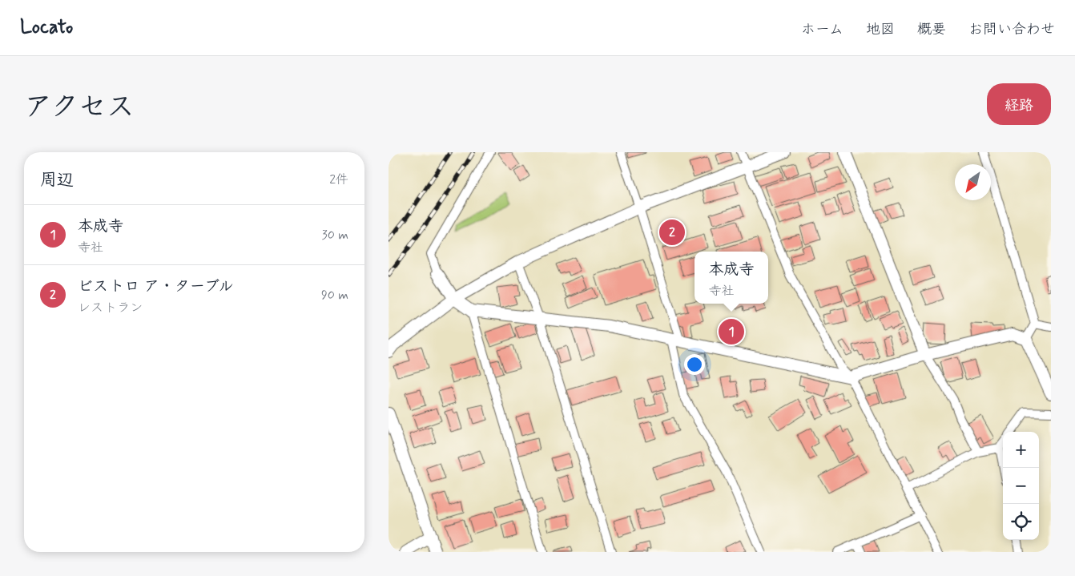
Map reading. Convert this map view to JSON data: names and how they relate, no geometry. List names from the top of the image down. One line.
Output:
{"north":"bottom left","page":{"header":"Locato","nav":["ホーム","地図","概要","お問い合わせ"],"title":"アクセス","buttons":"経路","heading":["周辺","2件"],"list":[{"mark":"1","name":"本成寺","note":"寺社","value":"30 m"},{"mark":"2","name":"ビストロ ア・ターブル","note":"レストラン","value":"90 m"}],"pins":["2","1"],"popup":["本成寺","寺社"],"map_buttons":["+","−"]}}
